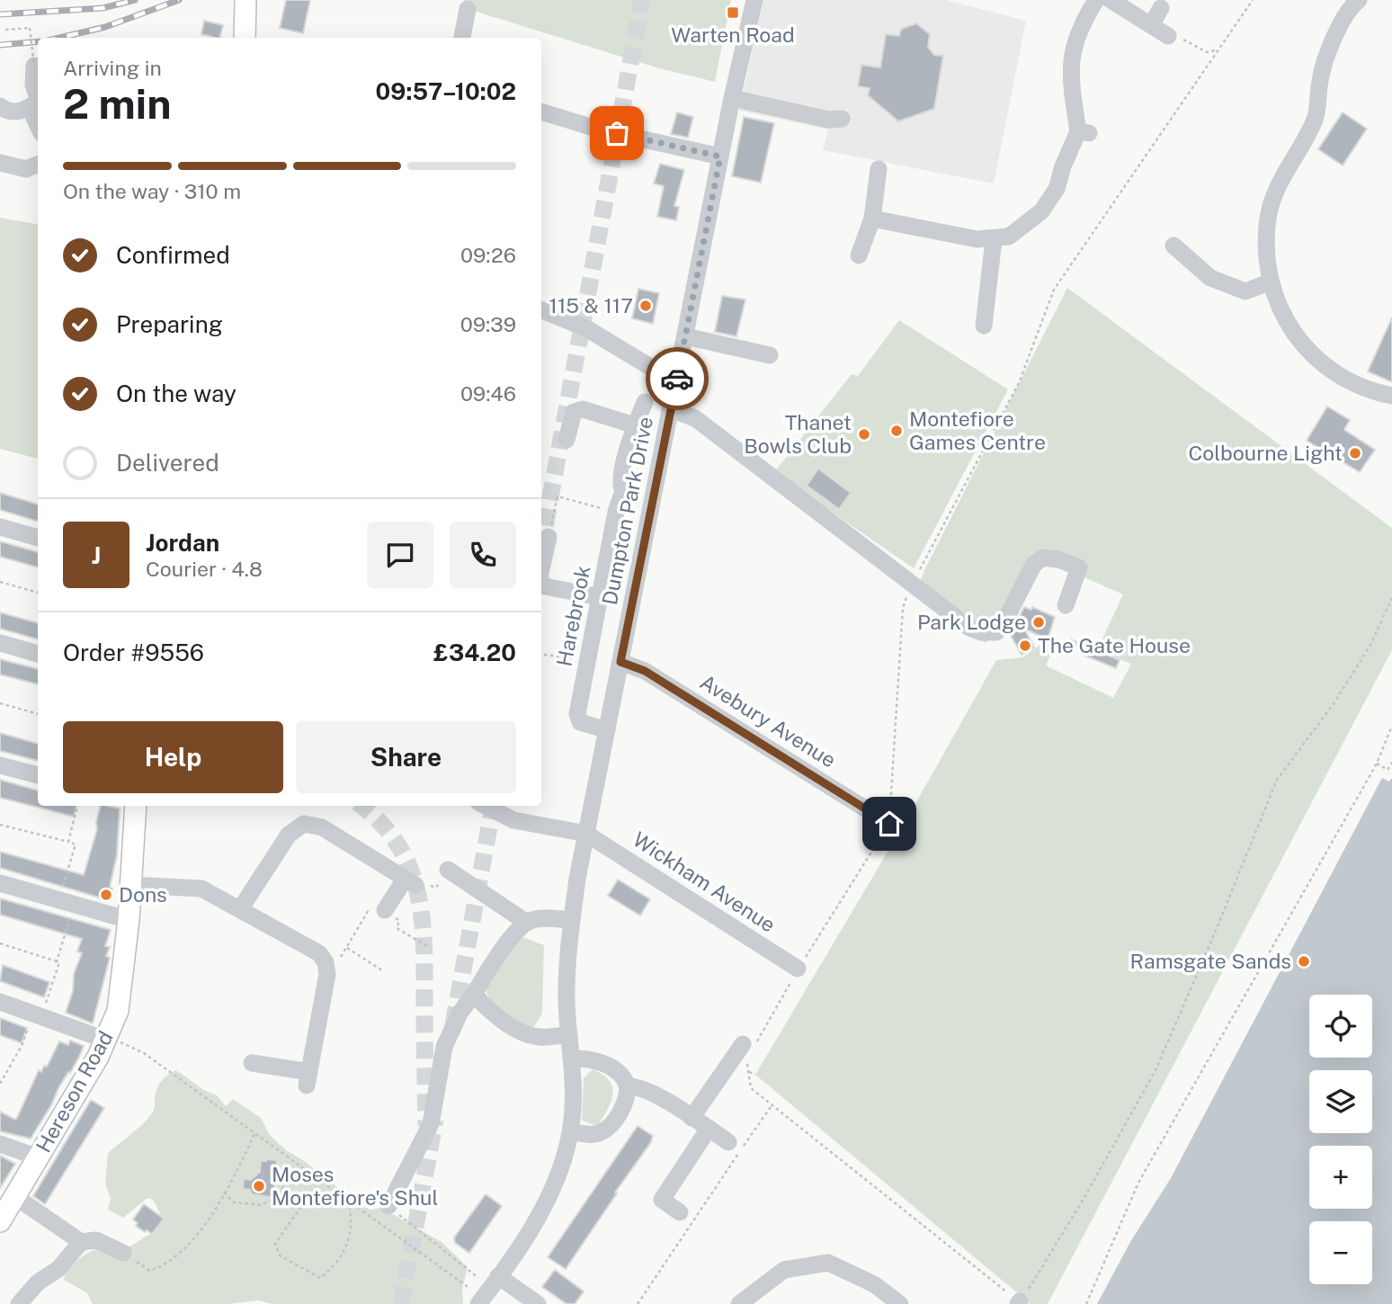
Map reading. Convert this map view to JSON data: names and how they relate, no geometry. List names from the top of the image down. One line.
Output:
{"streets":{"main road":["Hereson Road"],"street":["Dumpton Park Drive","Harebrook","Avebury Avenue","Wickham Avenue"]},"crossings":[["Dumpton Park Drive","Harebrook"],["Dumpton Park Drive","Avebury Avenue"],["Dumpton Park Drive","Wickham Avenue"]],"places":{"transit":["Warten Road"],"other":["115 & 117","Montefiore Games Centre","Thanet Bowls Club","Colbourne Light","Park Lodge","The Gate House","Dons","Ramsgate Sands","Moses Montefiore's Shul"]},"page":{"heading":["2 min","Arriving in","09:57–10:02"],"panel":["Jordan","Courier · 4.8","Order #9556","£34.20"],"bar":"On the way · 310 m","list":[["Confirmed","09:26"],["Preparing","09:39"],["On the way","09:46"],"Delivered"],"round":"J","buttons":["Help","Share"],"map_buttons":["+","−"]}}
